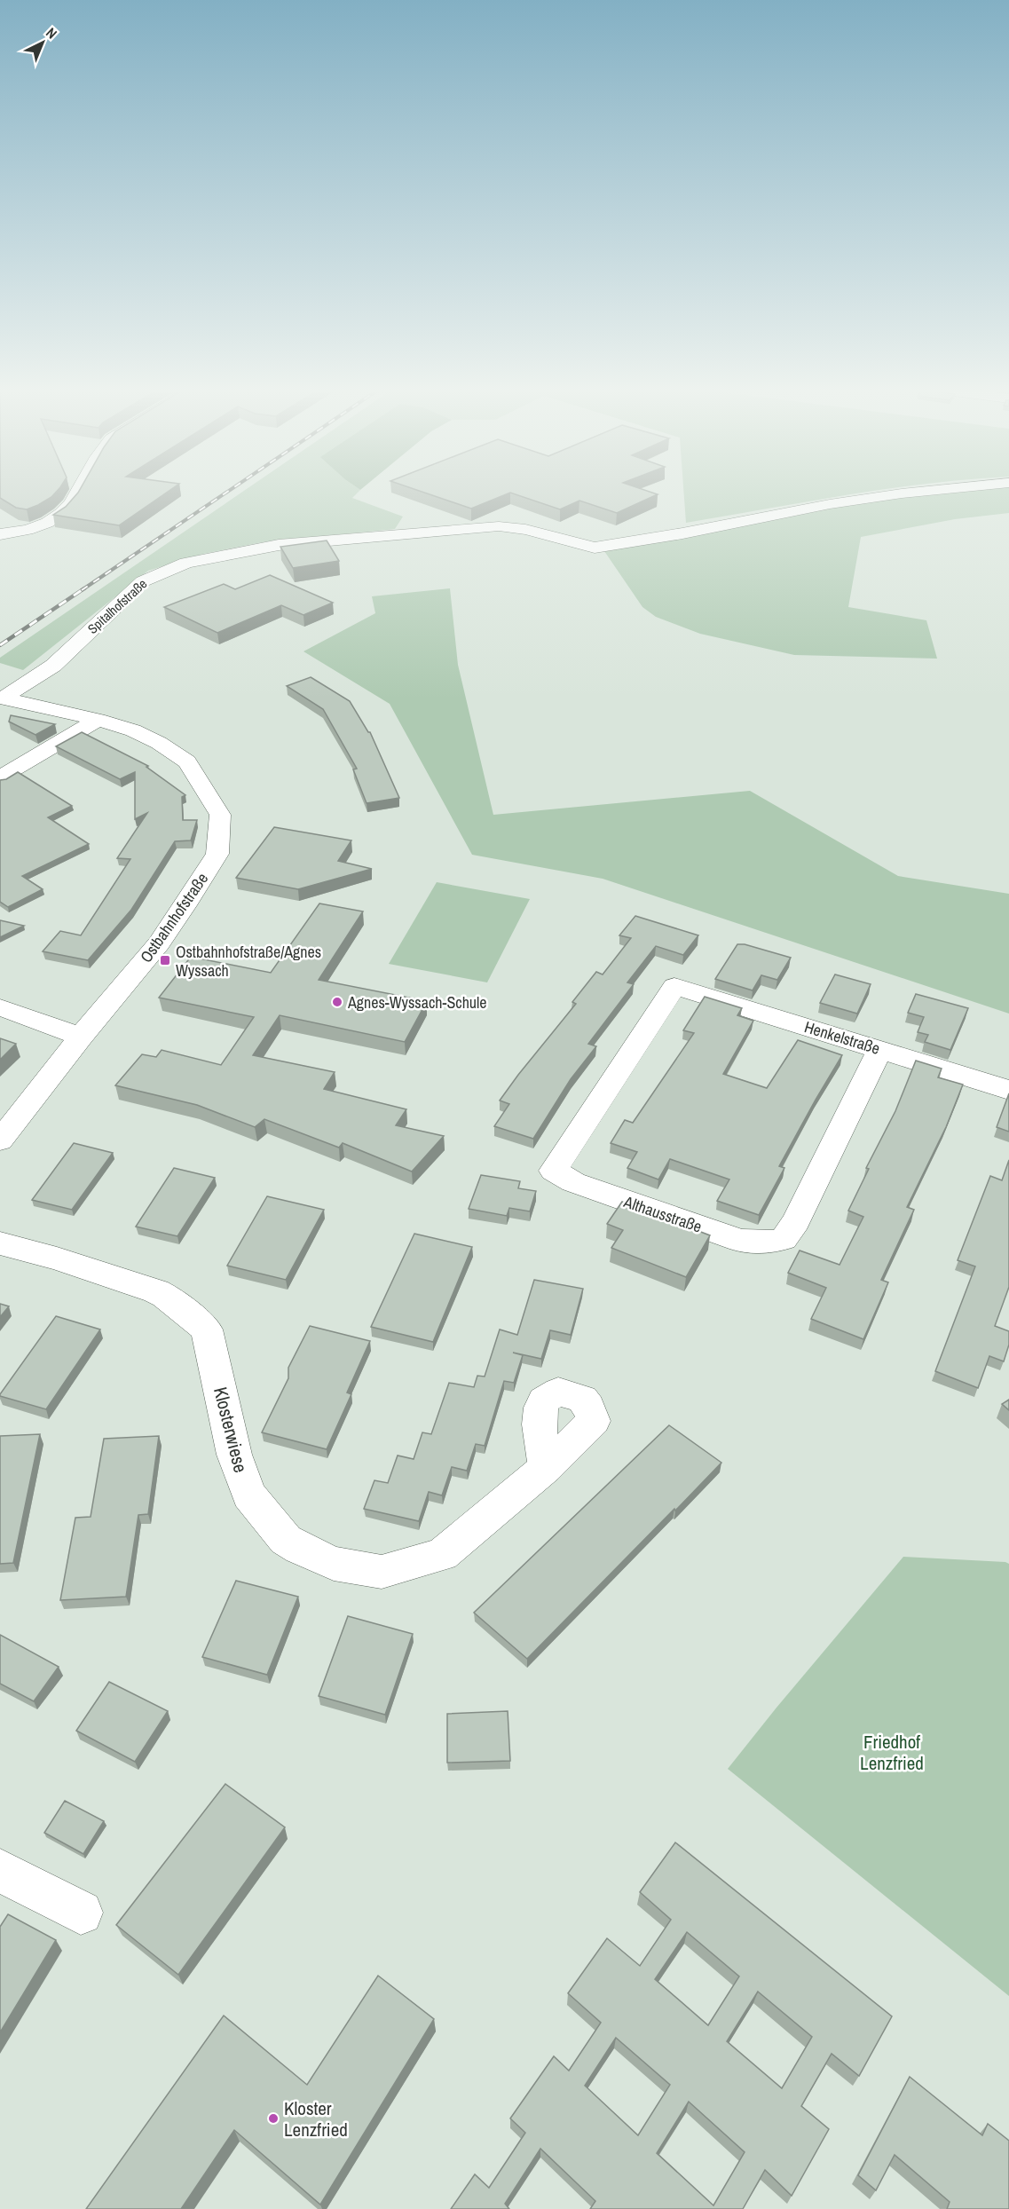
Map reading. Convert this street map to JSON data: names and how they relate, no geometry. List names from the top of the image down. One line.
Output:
{"streets":{"street":["Spitalhofstraße","Ostbahnhofstraße","Henkelstraße","Althausstraße","Klosterwiese"]},"crossings":[["Spitalhofstraße","Ostbahnhofstraße"],["Henkelstraße","Althausstraße"]],"parks":["Friedhof Lenzfried"],"places":{"transit":["Ostbahnhofstraße/Agnes Wyssach"],"other":["Agnes-Wyssach-Schule","Kloster Lenzfried"]},"north":"top right"}
